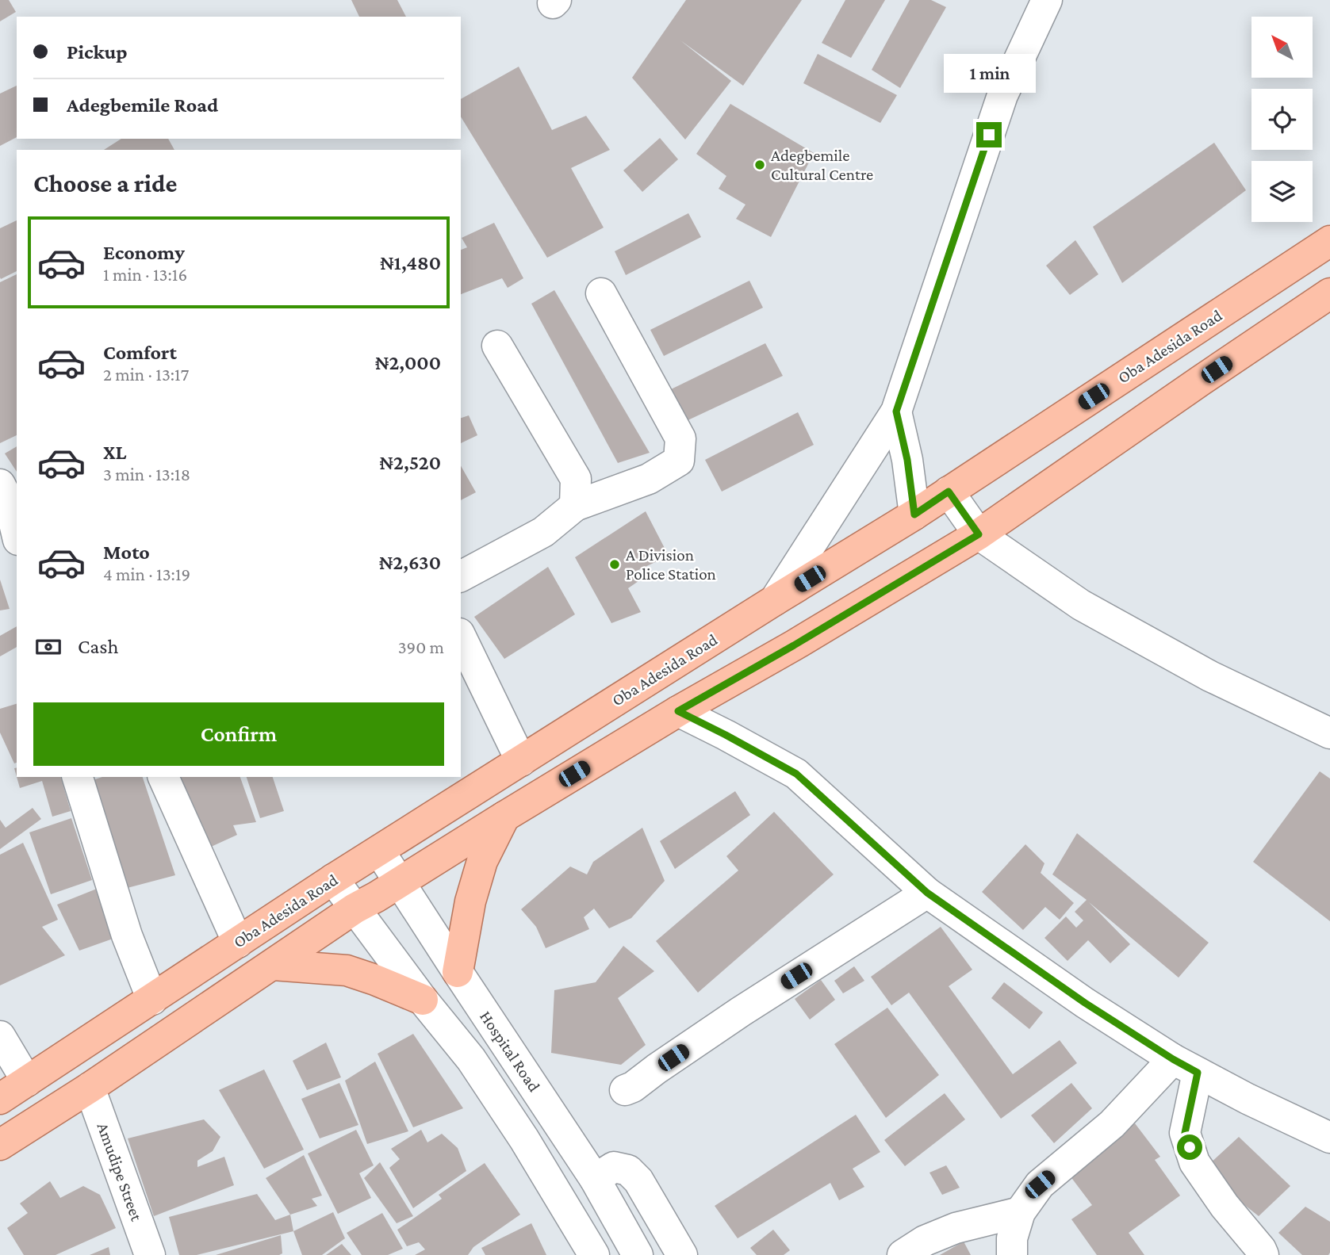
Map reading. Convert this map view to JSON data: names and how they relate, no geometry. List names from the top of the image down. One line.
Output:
{"streets":{"main road":["Oba Adesida Road"],"street":["Hospital Road","Amudipe Street"]},"crossings":[["Oba Adesida Road","Hospital Road"]],"places":["Adegbemile Cultural Centre","A Division Police Station"],"north":"top left","page":{"banner":["Pickup","Adegbemile Road"],"bubble":"1 min","heading":"Choose a ride","list":[{"name":"Economy","note":"1 min · 13:16","value":"₦1,480"},{"name":"Comfort","note":"2 min · 13:17","value":"₦2,000"},{"name":"XL","note":"3 min · 13:18","value":"₦2,520"},{"name":"Moto","note":"4 min · 13:19","value":"₦2,630"}],"pay":["Cash","390 m"],"buttons":"Confirm"}}
